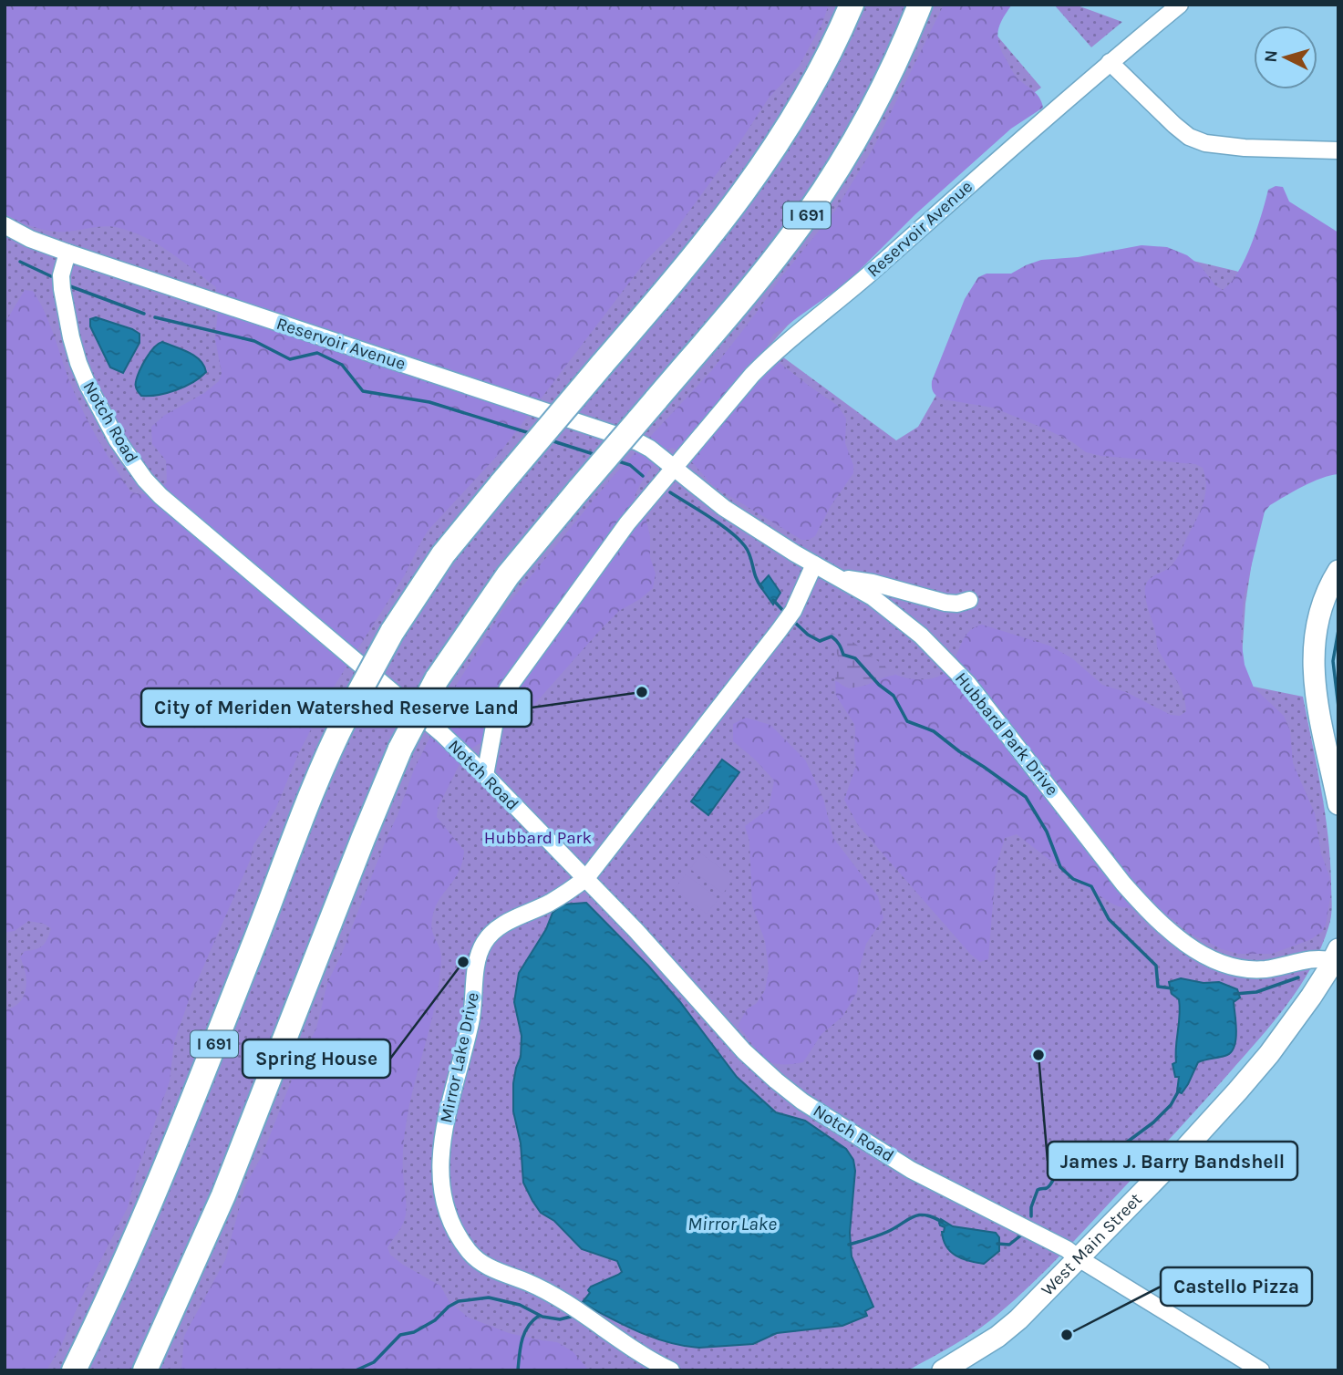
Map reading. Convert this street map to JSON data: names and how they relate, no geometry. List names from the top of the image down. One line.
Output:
{"streets":{"highway":["I 691"],"main road":["West Main Street"],"street":["Reservoir Avenue","Notch Road","Hubbard Park Drive","Mirror Lake Drive"]},"crossings":[["Reservoir Avenue","Notch Road"],["Reservoir Avenue","Hubbard Park Drive"],["Notch Road","Mirror Lake Drive"],["Notch Road","West Main Street"],["Hubbard Park Drive","Mirror Lake Drive"],["Hubbard Park Drive","West Main Street"]],"water":["Mirror Lake"],"parks":["Hubbard Park"],"places":["City of Meriden Watershed Reserve Land","Spring House","James J. Barry Bandshell","Castello Pizza"],"north":"left"}
